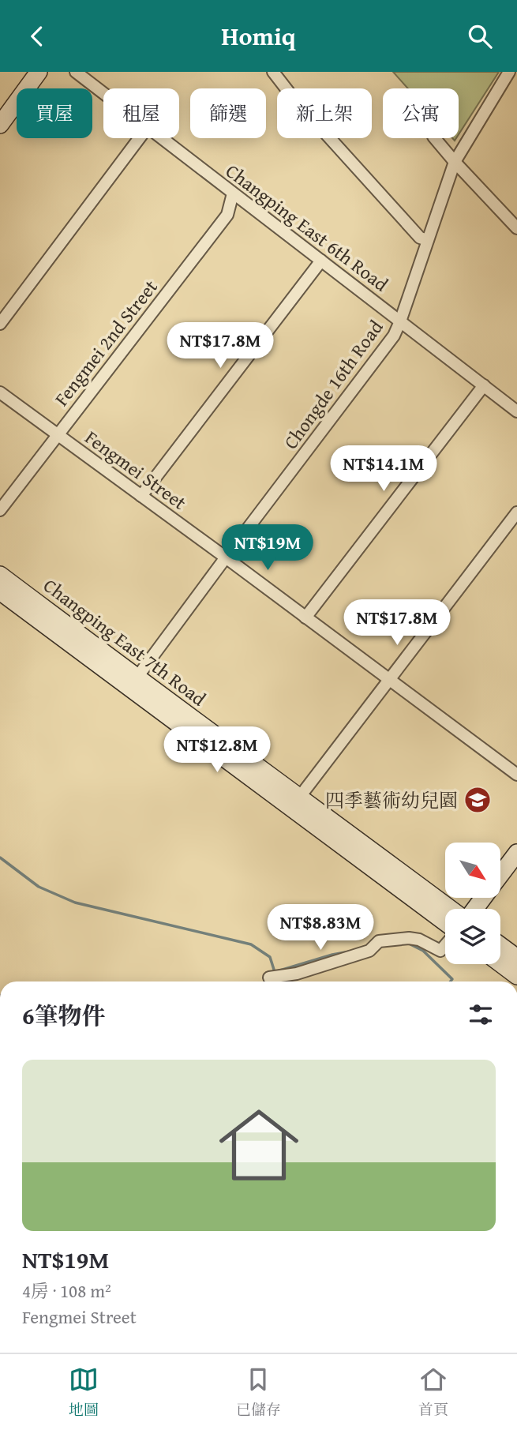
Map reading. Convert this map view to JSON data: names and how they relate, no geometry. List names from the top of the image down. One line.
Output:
{"streets":{"street":["Changping East 6th Road","Fengmei 2nd Street","Chongde 16th Road","Fengmei Street","Changping East 7th Road"]},"crossings":[["Changping East 6th Road","Fengmei 2nd Street"],["Changping East 6th Road","Chongde 16th Road"],["Fengmei 2nd Street","Fengmei Street"],["Chongde 16th Road","Fengmei Street"],["Chongde 16th Road","Changping East 7th Road"]],"places":{"school or university":["四季藝術幼兒園"]},"north":"bottom right","page":{"header":"Homiq","chip":["買屋","租屋","篩選","新上架","公寓"],"price":["NT$17.8M","NT$14.1M","NT$19M","NT$17.8M","NT$12.8M","NT$8.83M"],"heading":"6筆物件","list":[{"name":"NT$19M","note":"4房 · 108 m² · Fengmei Street"}],"tabs":["地圖","已儲存","首頁"]}}
